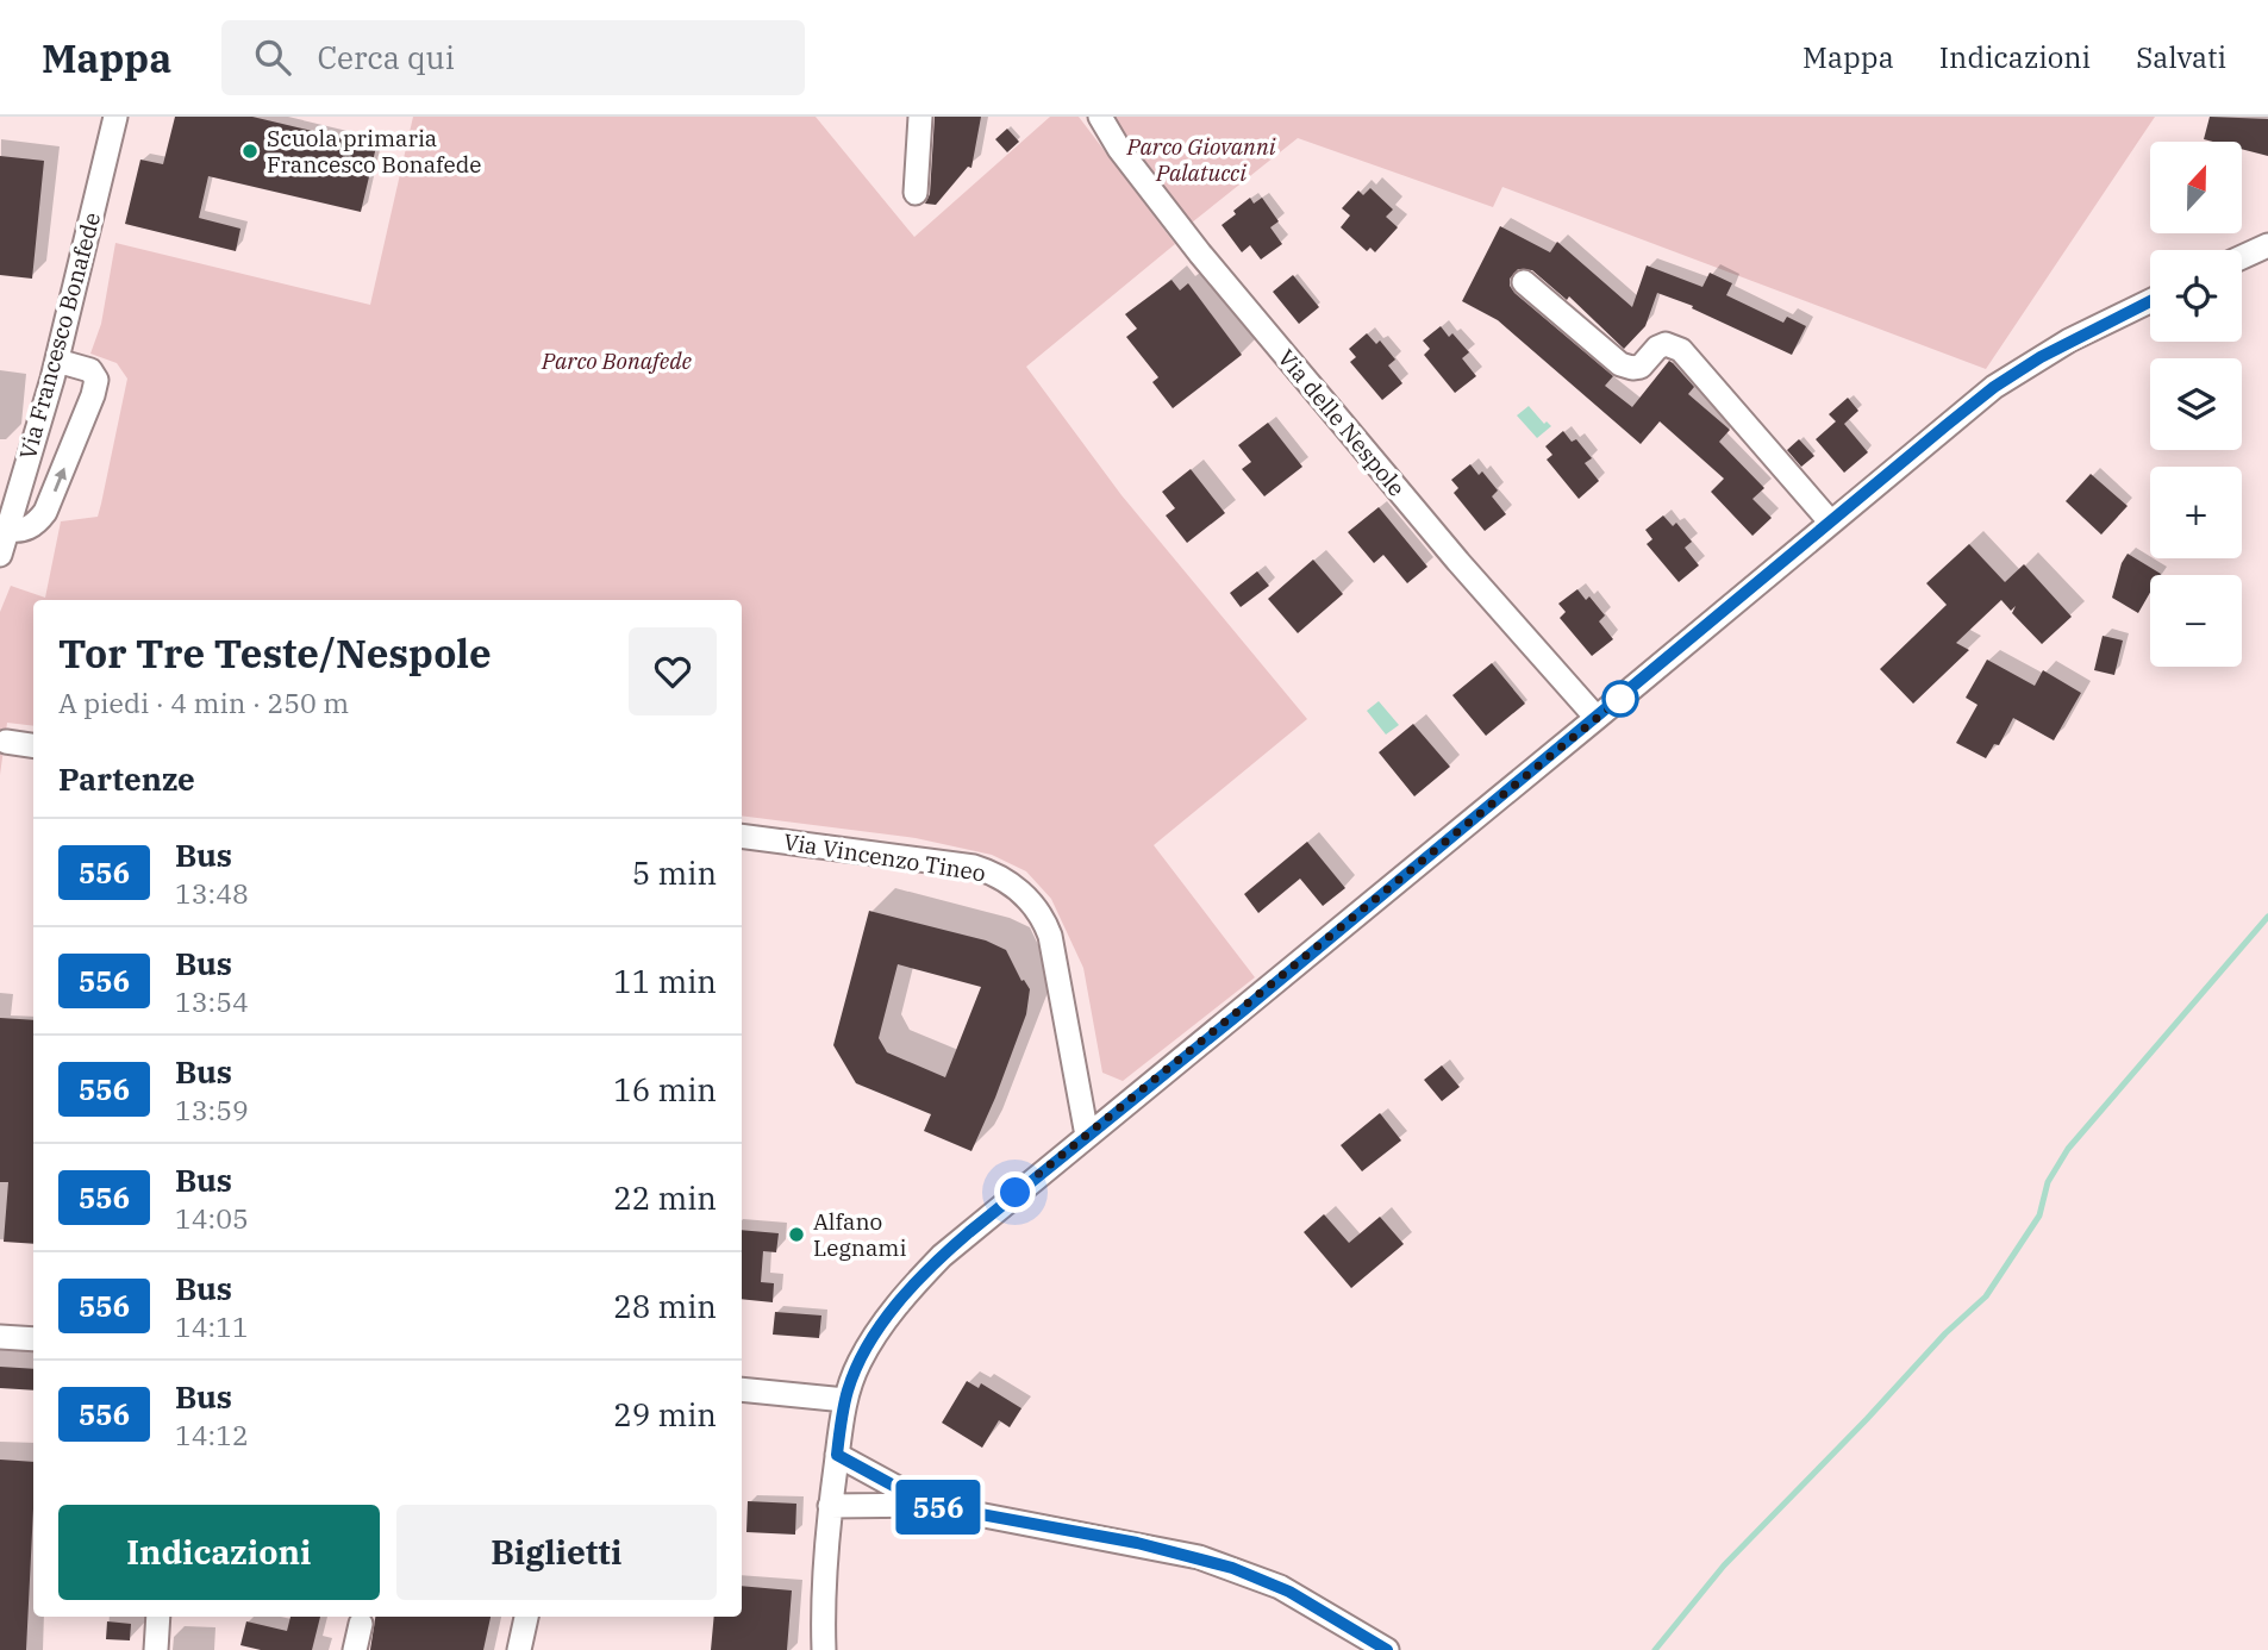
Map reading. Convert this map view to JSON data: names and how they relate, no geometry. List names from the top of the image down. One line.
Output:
{"streets":{"street":["Via Francesco Bonafede","Via delle Nespole","Via Vincenzo Tineo"]},"parks":["Parco Giovanni Palatucci","Parco Bonafede"],"places":["Scuola primaria Francesco Bonafede","Alfano Legnami"],"lines":["bus line 556"],"north":"top","page":{"header":"Mappa","search":"Cerca qui","nav":["Mappa","Indicazioni","Salvati"],"on_map":"556","map_buttons":["+","−"],"heading":[["Tor Tre Teste/Nespole","A piedi · 4 min · 250 m"],"Partenze"],"list":[{"mark":"556","name":"Bus","note":"13:48","value":"5 min"},{"mark":"556","name":"Bus","note":"13:54","value":"11 min"},{"mark":"556","name":"Bus","note":"13:59","value":"16 min"},{"mark":"556","name":"Bus","note":"14:05","value":"22 min"},{"mark":"556","name":"Bus","note":"14:11","value":"28 min"},{"mark":"556","name":"Bus","note":"14:12","value":"29 min"}],"buttons":["Indicazioni","Biglietti"]}}
